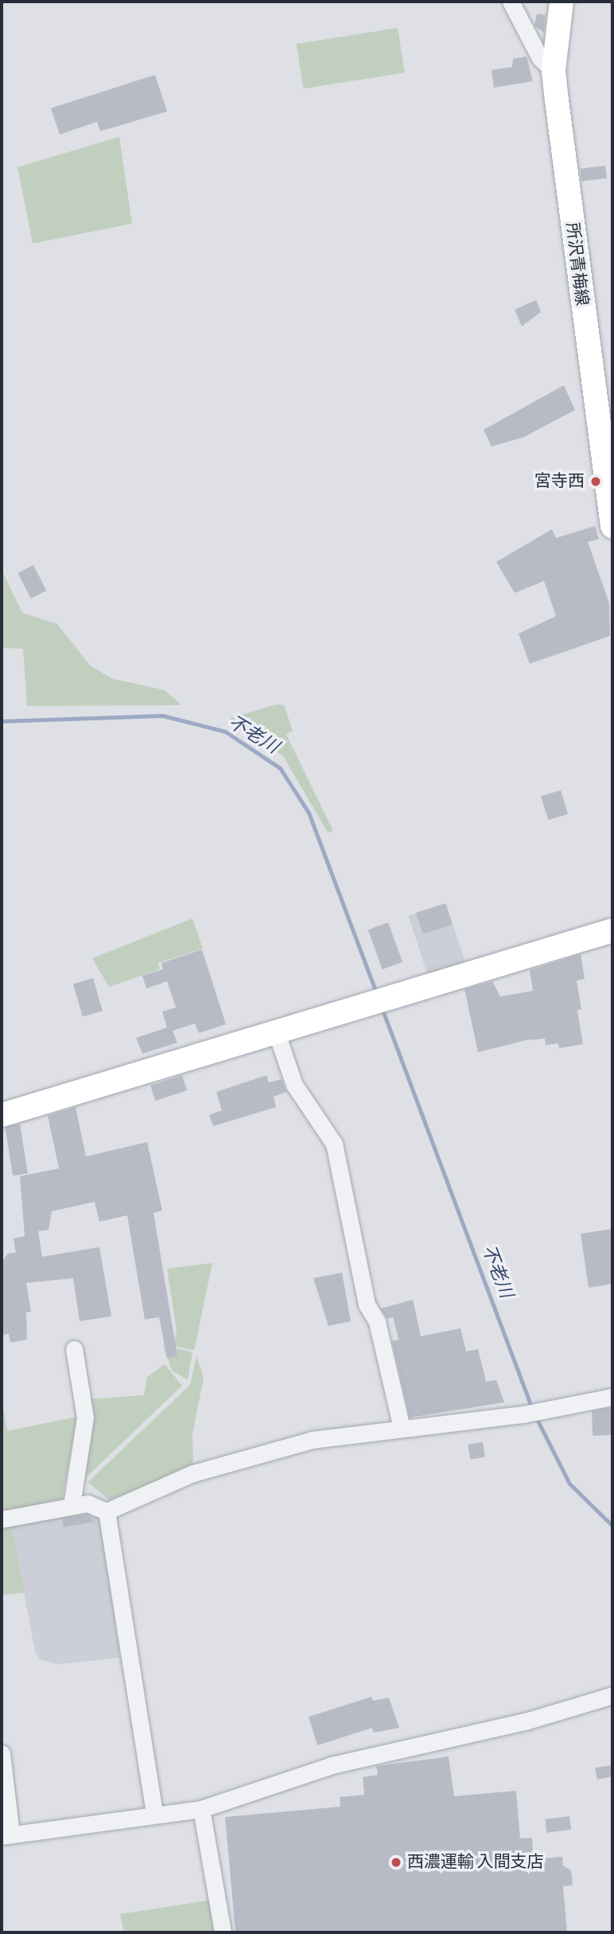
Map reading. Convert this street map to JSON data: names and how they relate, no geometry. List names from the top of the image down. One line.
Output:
{"streets":{"street":["所沢青梅線"]},"water":["不老川"],"places":["宮寺西","西濃運輸 入間支店"]}
